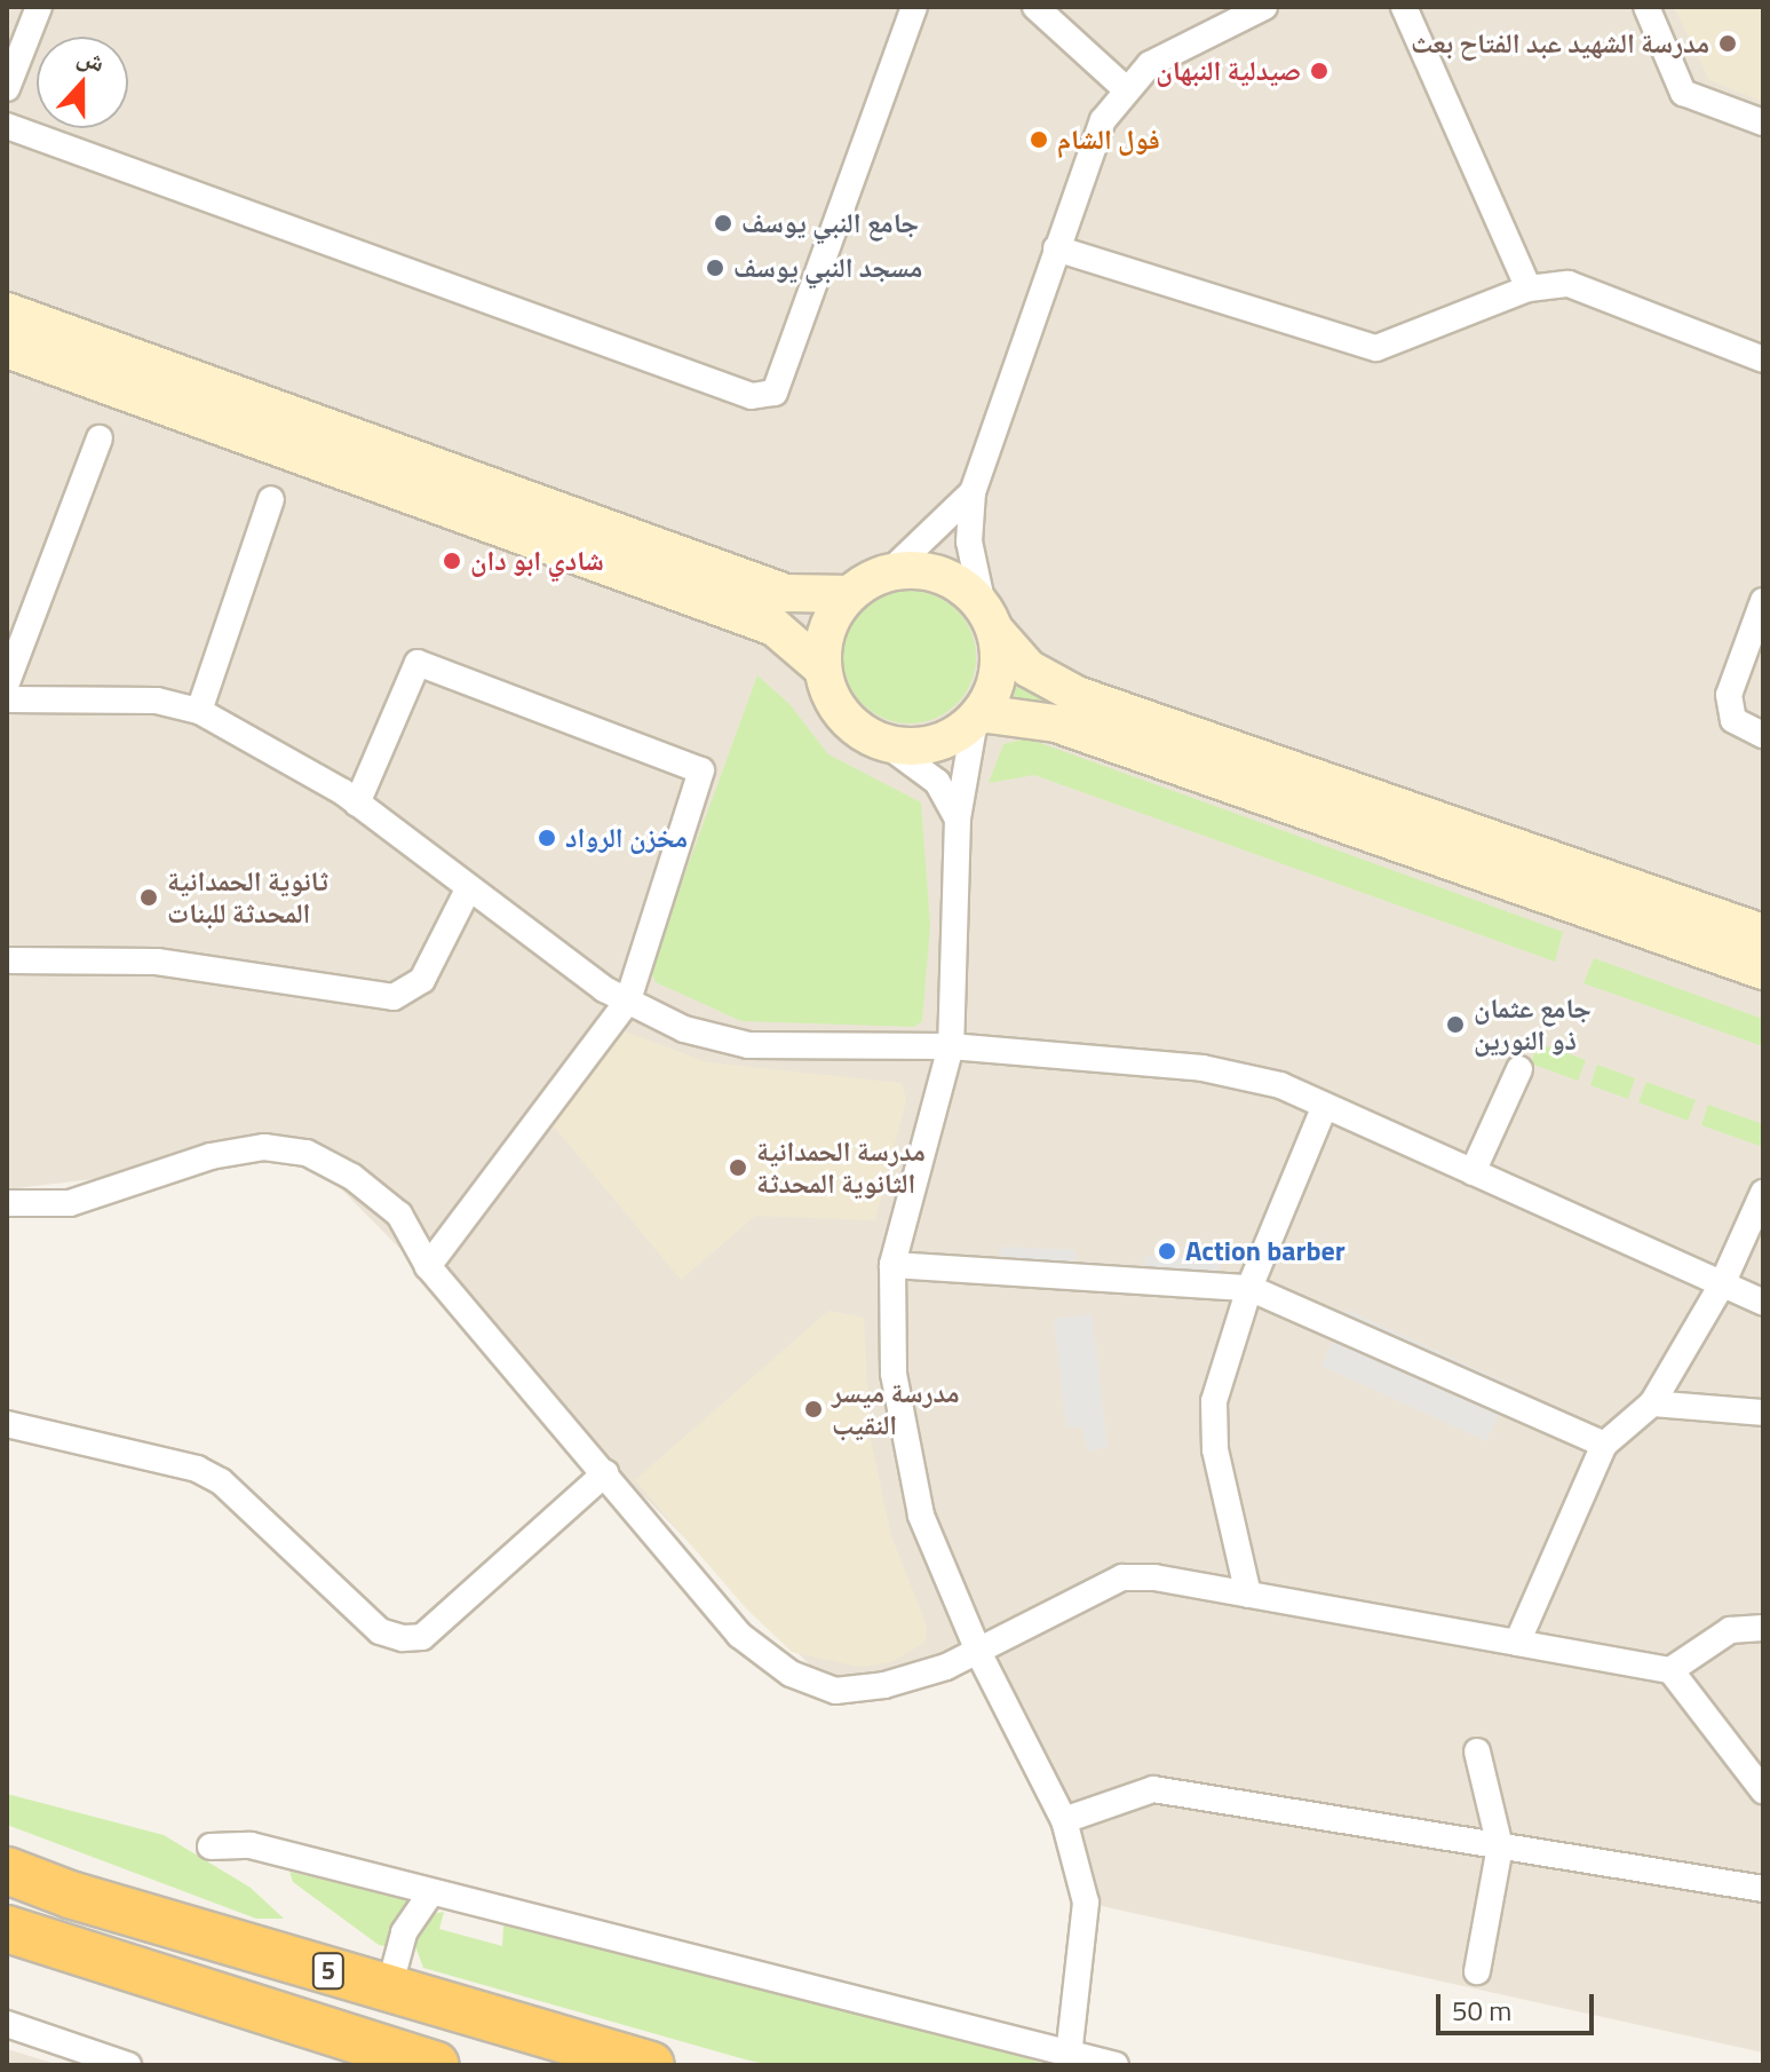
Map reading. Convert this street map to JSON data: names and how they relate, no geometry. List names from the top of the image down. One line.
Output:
{"streets":{"highway":["5"]},"places":["مدرسة الشهيد عبد الفتاح بعث","صيدلية النبهان","فول الشام","جامع النبي يوسف","مسجد النبي يوسف","شادي ابو دان","مخزن الرواد","ثانوية الحمدانية المحدثة للبنات","جامع عثمان ذو النورين","مدرسة الحمدانية الثانوية المحدثة","Action barber","مدرسة ميسر النقيب"],"scale_bar":"50 m","north":"top"}
